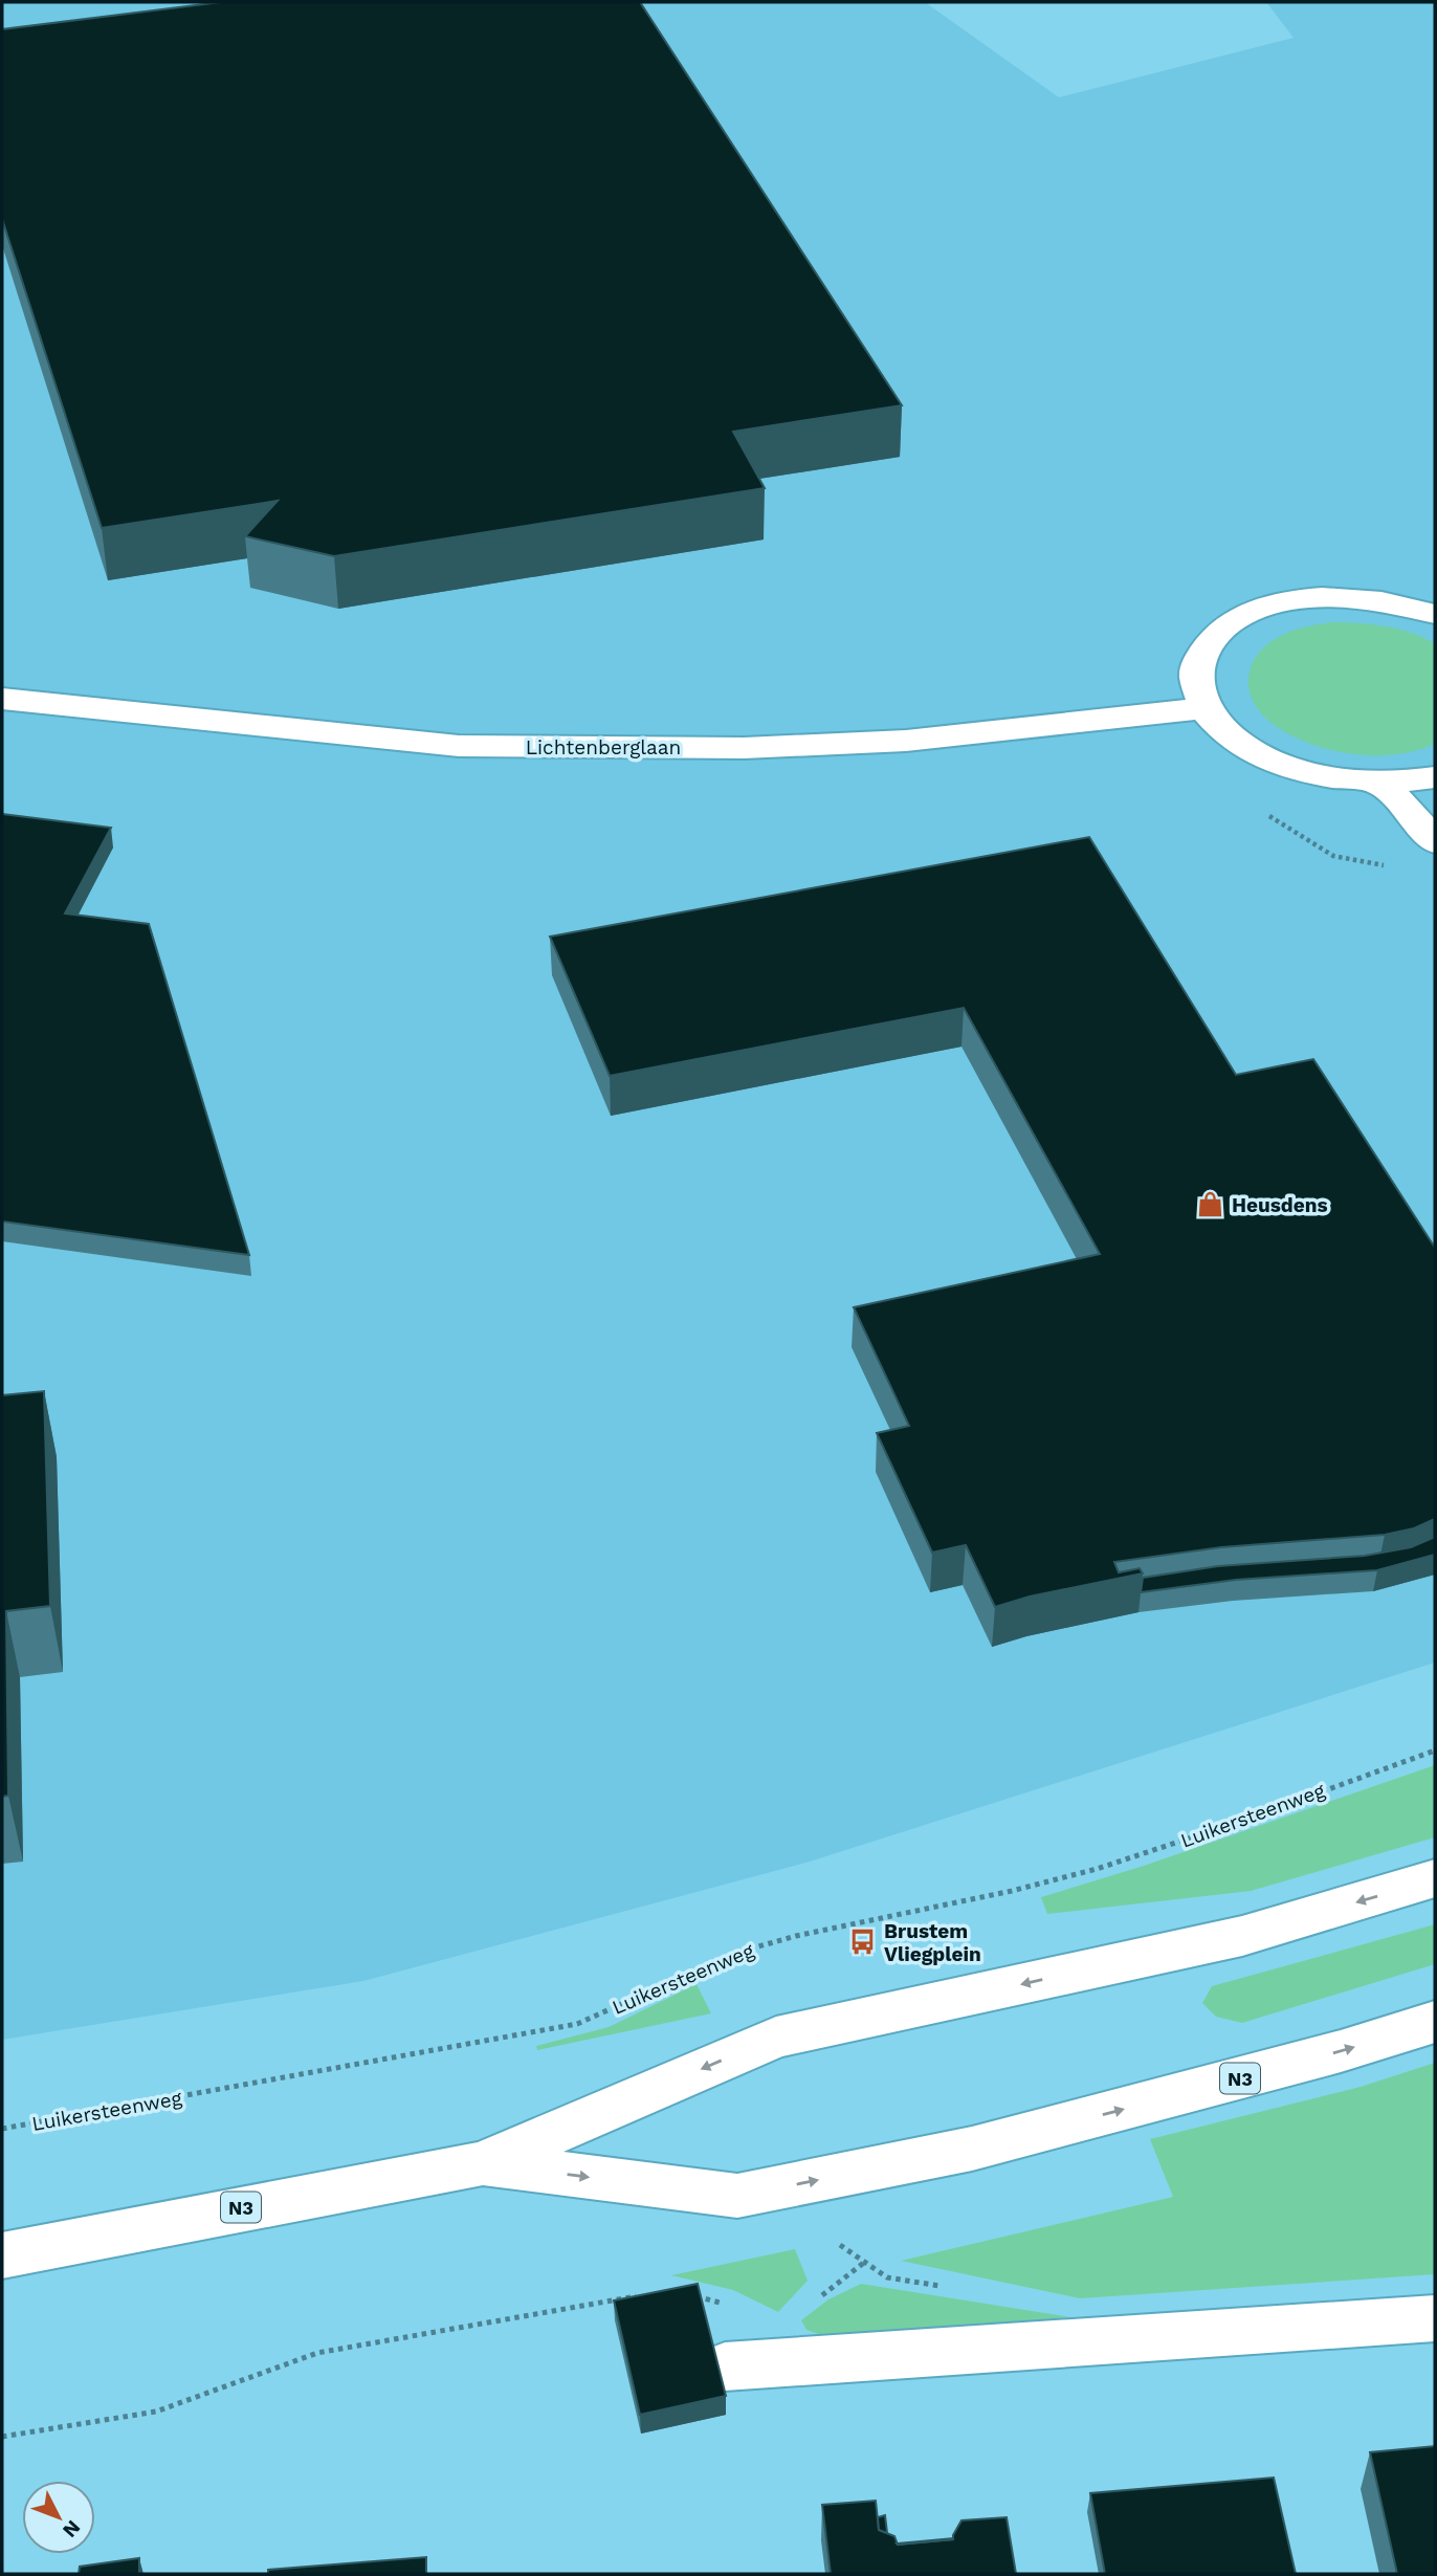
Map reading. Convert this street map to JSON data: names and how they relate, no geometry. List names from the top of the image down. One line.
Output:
{"streets":{"street":["Lichtenberglaan","N3"],"path":["Luikersteenweg"]},"places":{"shop":["Heusdens"],"bus stop":["Brustem Vliegplein"]},"north":"bottom right"}
